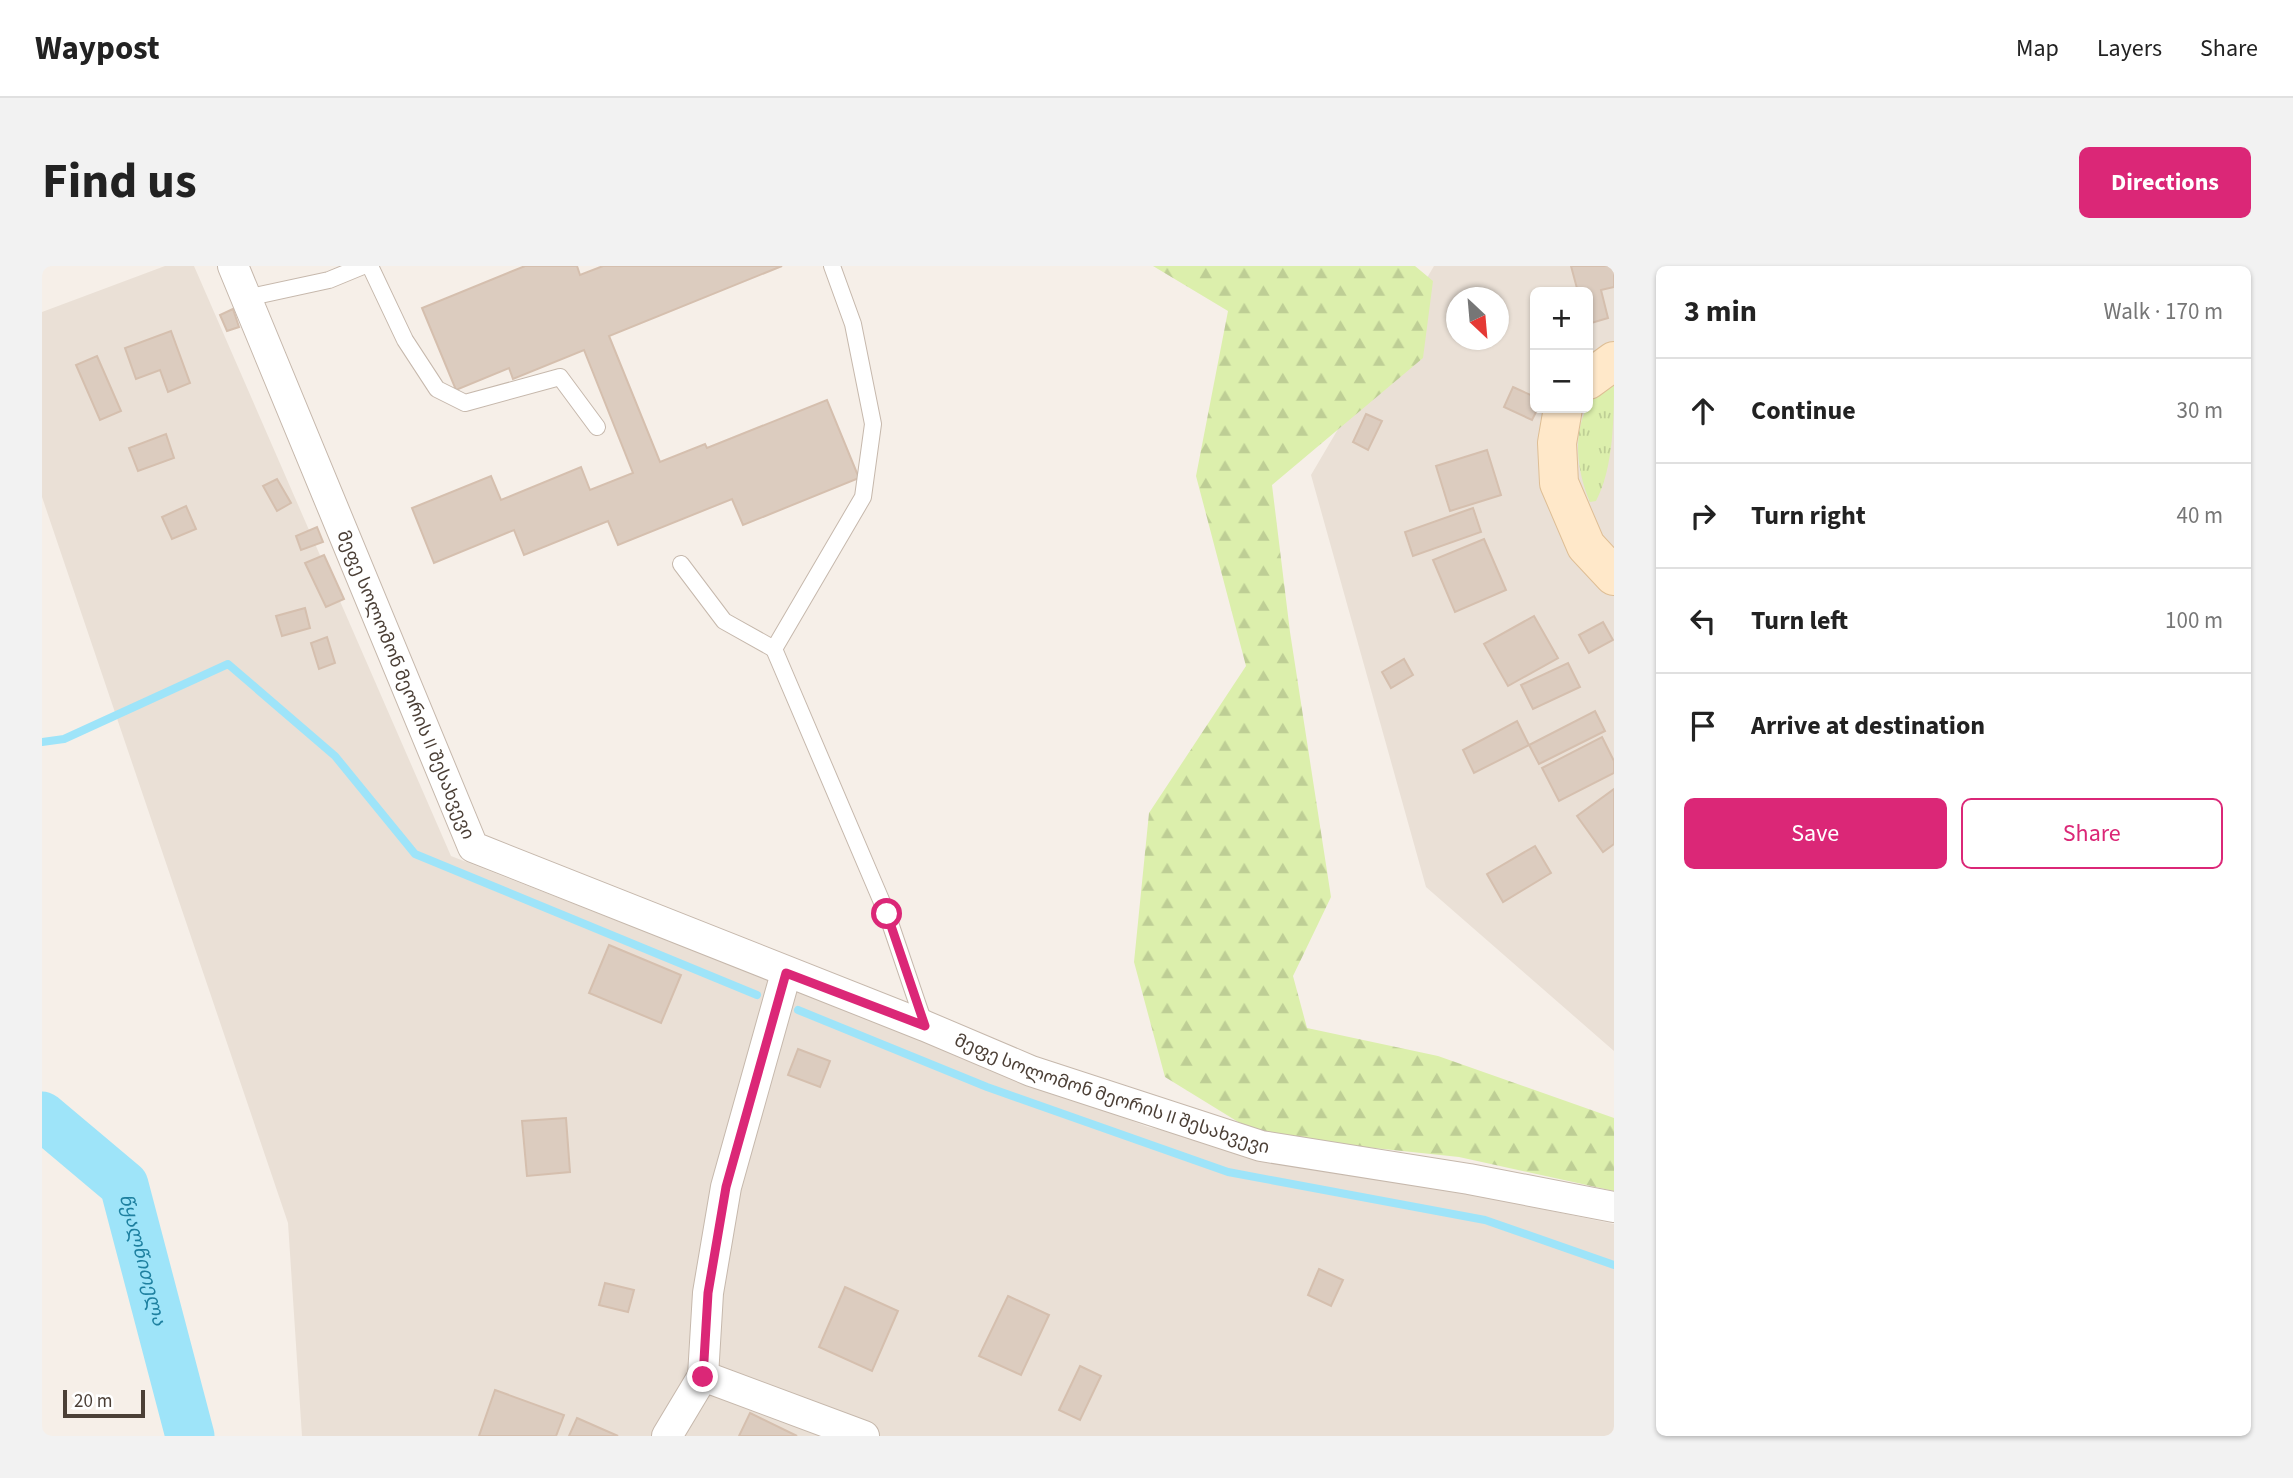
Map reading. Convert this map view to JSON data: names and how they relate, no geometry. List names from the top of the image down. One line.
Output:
{"streets":{"street":["მეფე სოლომონ მეორის II შესახვევი"]},"water":["წყალწითელა"],"scale_bar":"20 m","north":"bottom right","page":{"header":"Waypost","nav":["Map","Layers","Share"],"title":"Find us","buttons":["Directions",["Save","Share"]],"heading":["3 min","Walk · 170 m"],"map_buttons":["+","−"],"list":[["Continue","30 m"],["Turn right","40 m"],["Turn left","100 m"],"Arrive at destination"],"scale":"20 m"}}
